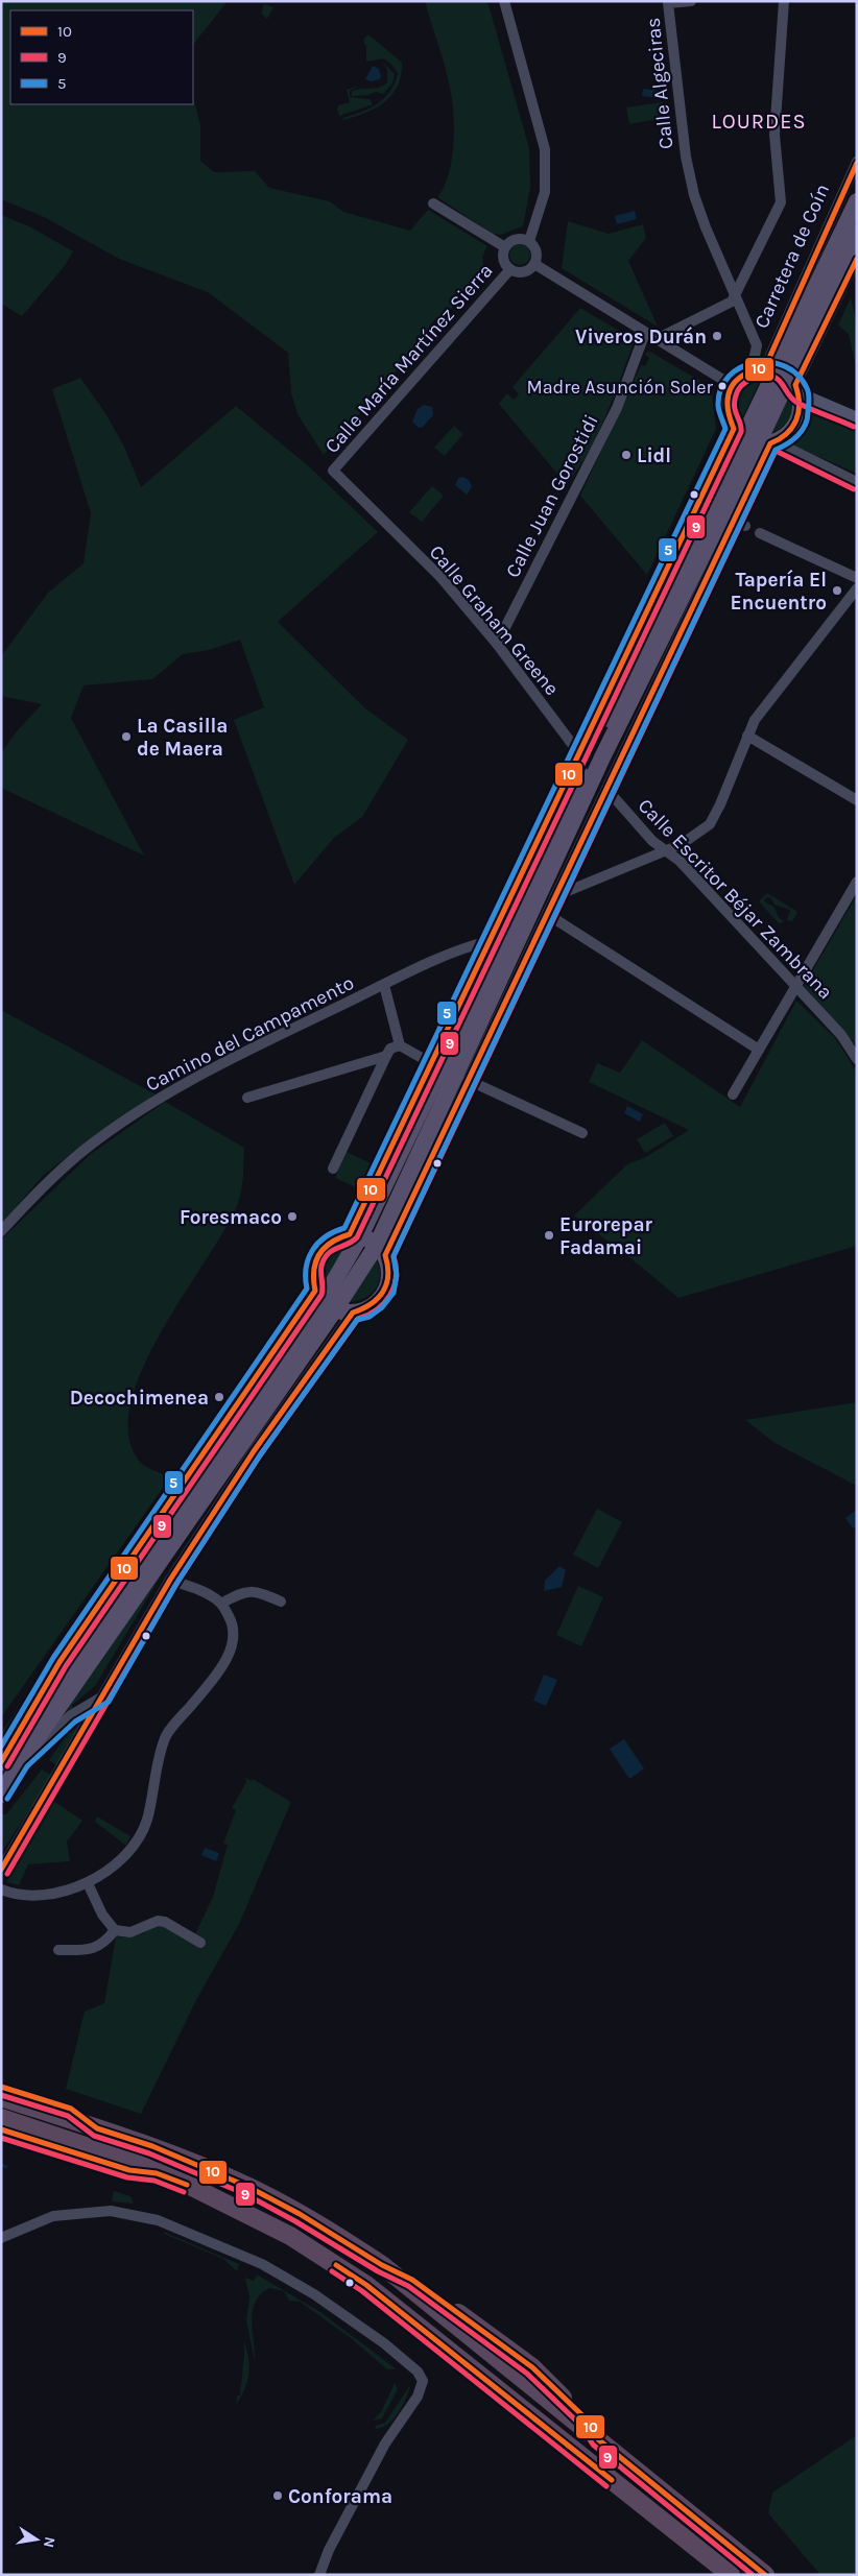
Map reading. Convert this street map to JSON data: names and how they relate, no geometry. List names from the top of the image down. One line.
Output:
{"streets":{"street":["Calle Algeciras","Carretera de Coín","Calle María Martínez Sierra","Calle Juan Gorostidi","Calle Graham Greene","Calle Escritor Béjar Zambrana","Camino del Campamento"]},"crossings":[["Calle María Martínez Sierra","Calle Graham Greene"],["Calle Juan Gorostidi","Calle Graham Greene"]],"districts":["LOURDES"],"places":["Viveros Durán","Madre Asunción Soler","Lidl","Tapería El Encuentro","La Casilla de Maera","Foresmaco","Eurorepar Fadamai","Decochimenea","Conforama"],"lines":["transit line 10","transit line 5","transit line 9"],"legend":["10","9","5"],"north":"right"}
